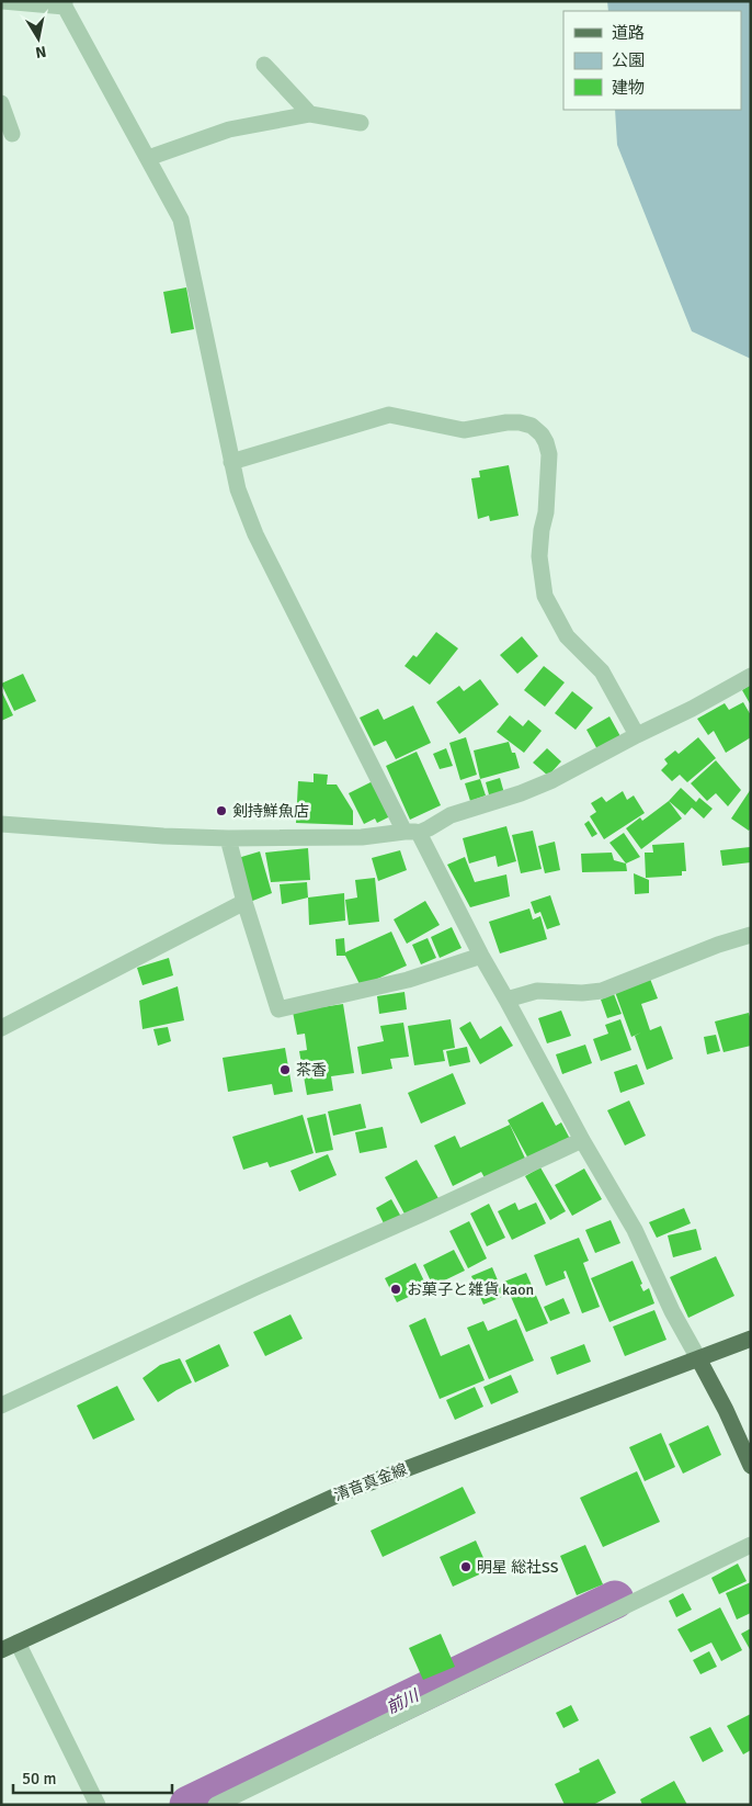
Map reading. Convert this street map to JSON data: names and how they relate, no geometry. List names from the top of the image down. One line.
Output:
{"streets":{"main road":["清音真金線"]},"water":["前川"],"places":["剣持鮮魚店","茶香","お菓子と雑貨 kaon","明星 総社SS"],"legend":["道路","公園","建物"],"scale_bar":"50 m","north":"bottom"}
